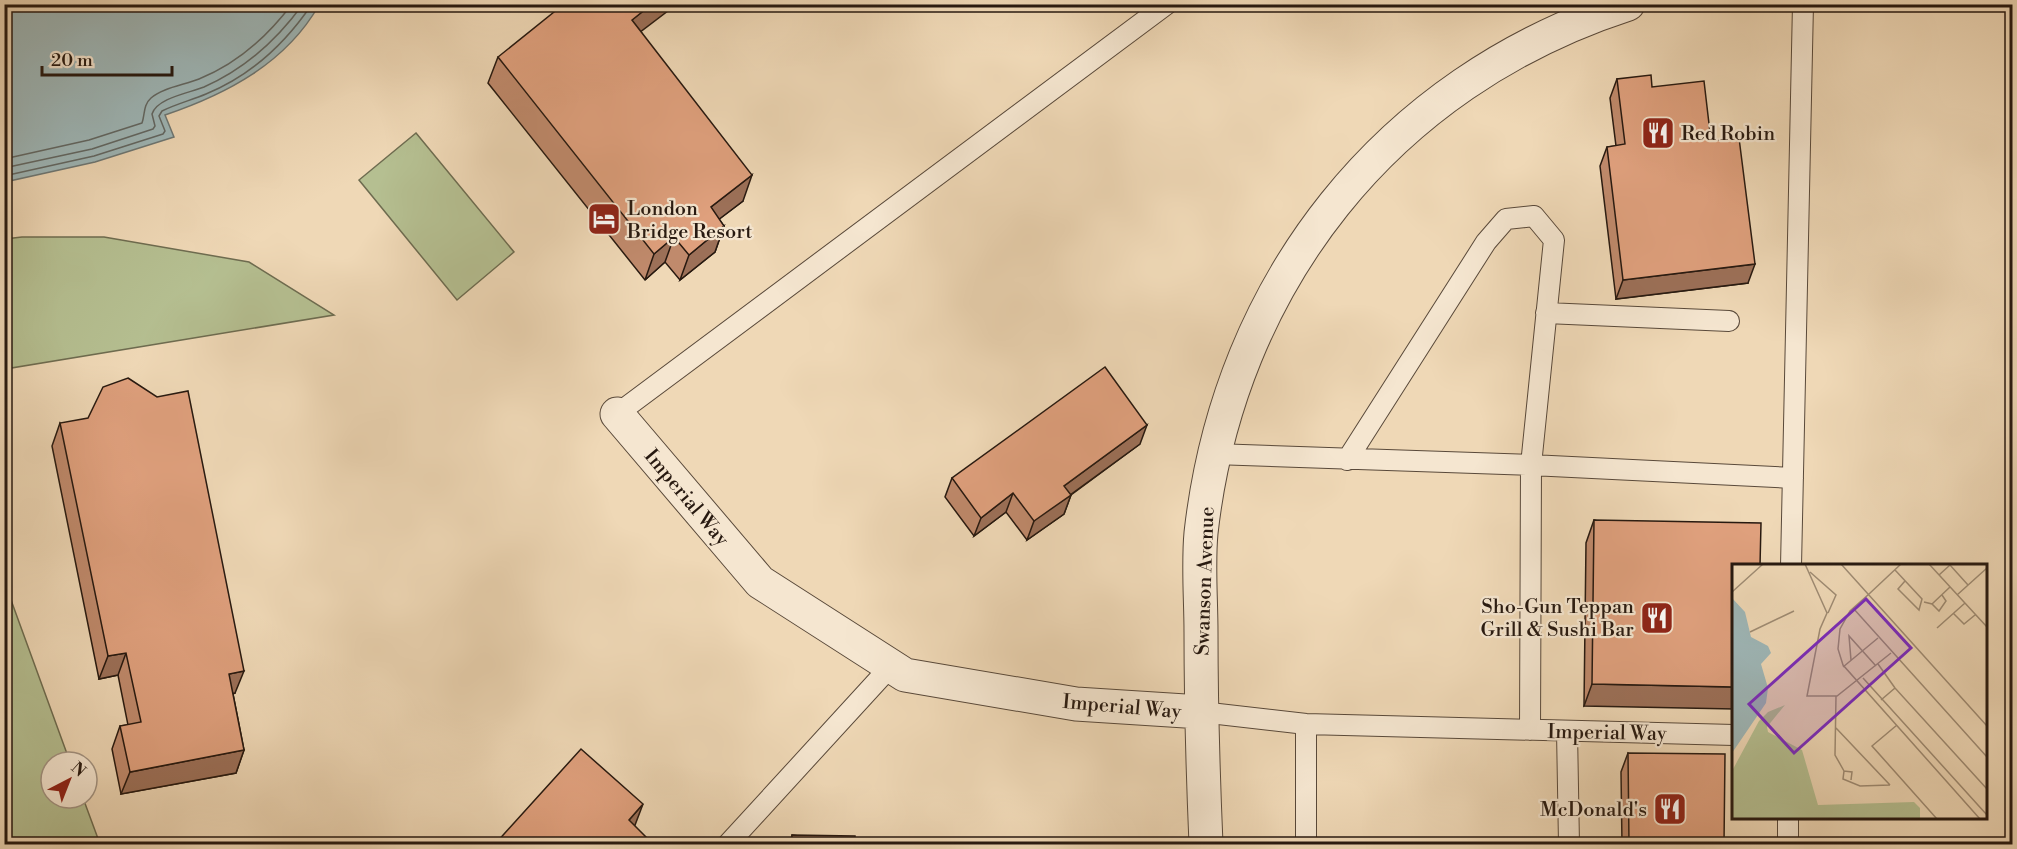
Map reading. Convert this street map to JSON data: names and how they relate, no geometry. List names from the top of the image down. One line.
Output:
{"streets":{"street":["Imperial Way","Swanson Avenue"]},"crossings":[["Imperial Way","Swanson Avenue"]],"places":{"restaurant":["Red Robin","Sho-Gun Teppan Grill & Sushi Bar","McDonald's"],"hotel":["London Bridge Resort"]},"scale_bar":"20 m","north":"top right"}
